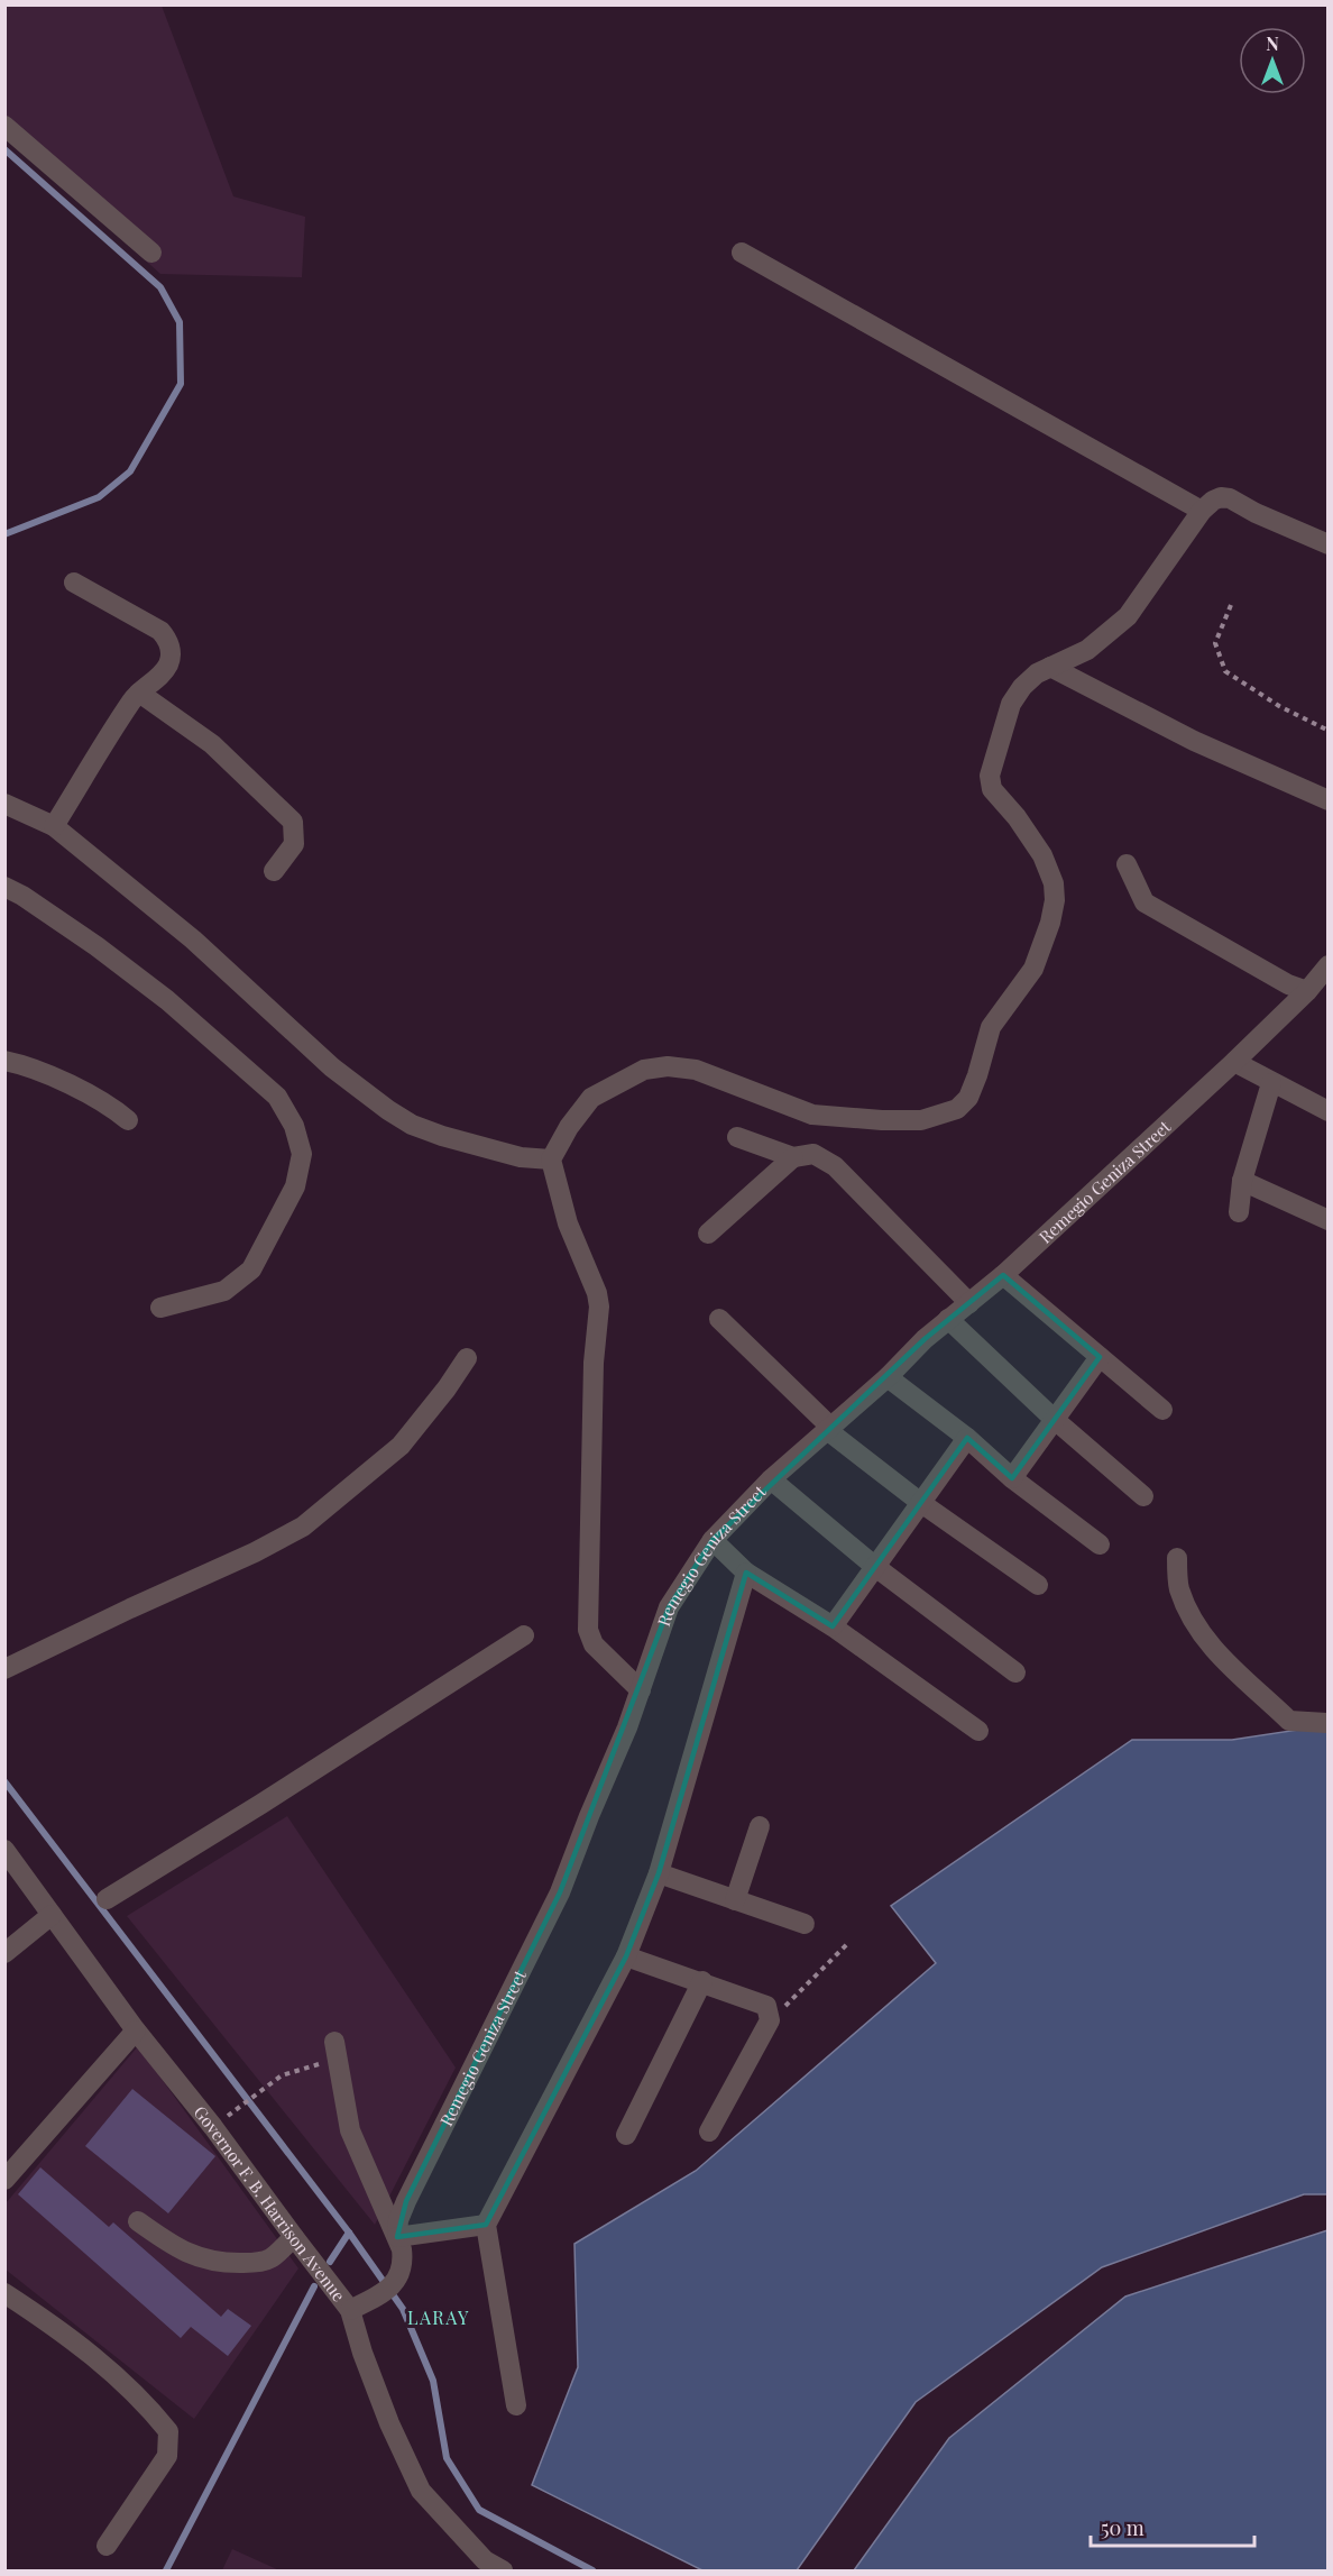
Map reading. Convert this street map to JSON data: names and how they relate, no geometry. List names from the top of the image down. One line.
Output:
{"streets":{"street":["Remegio Geniza Street","Governor F. B. Harrison Avenue"]},"crossings":[["Remegio Geniza Street","Governor F. B. Harrison Avenue"]],"districts":["LARAY"],"scale_bar":"50 m","north":"top"}
